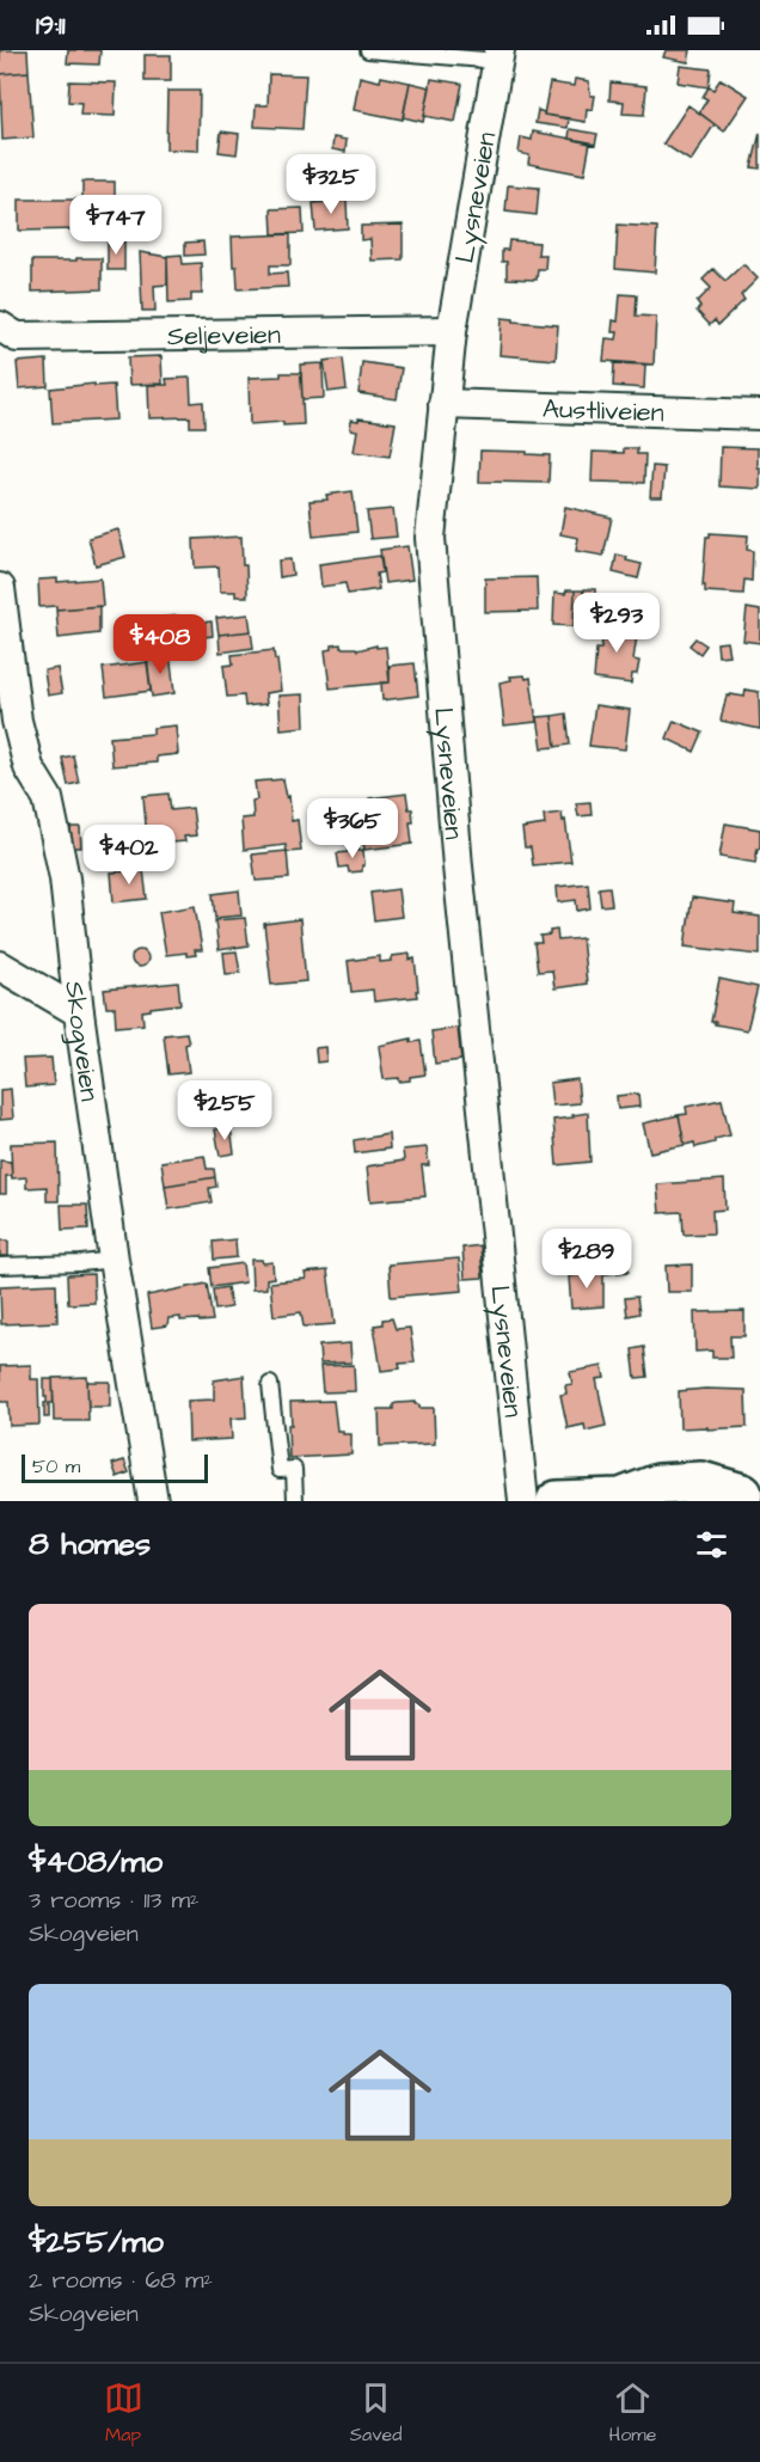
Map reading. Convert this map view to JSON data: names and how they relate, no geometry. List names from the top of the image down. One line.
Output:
{"streets":{"street":["Lysneveien","Seljeveien","Austliveien","Skogveien"]},"crossings":[["Lysneveien","Seljeveien"],["Lysneveien","Austliveien"]],"scale_bar":"50 m","page":{"status":"19:11","price":["$325","$747","$293","$408","$365","$402","$255","$289"],"scale":"50 m","heading":"8 homes","list":[{"name":"$408/mo","note":"3 rooms · 113 m² · Skogveien"},{"name":"$255/mo","note":"2 rooms · 68 m² · Skogveien"}],"tabs":["Map","Saved","Home"]}}
